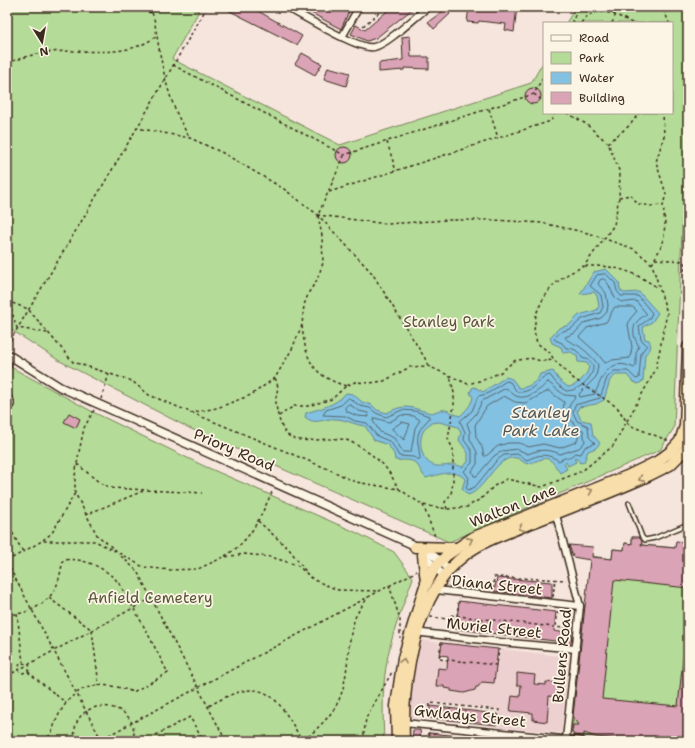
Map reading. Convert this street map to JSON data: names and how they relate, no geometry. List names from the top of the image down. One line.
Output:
{"streets":{"highway":["Walton Lane"],"street":["Priory Road","Diana Street","Muriel Street","Bullens Road","Gwladys Street"]},"crossings":[["Priory Road","Walton Lane"],["Walton Lane","Diana Street"],["Walton Lane","Muriel Street"],["Walton Lane","Bullens Road"],["Walton Lane","Gwladys Street"],["Diana Street","Bullens Road"],["Muriel Street","Bullens Road"],["Bullens Road","Gwladys Street"]],"water":["Stanley Park Lake"],"parks":["Stanley Park","Anfield Cemetery"],"legend":["Road","Park","Water","Building"],"north":"bottom"}
